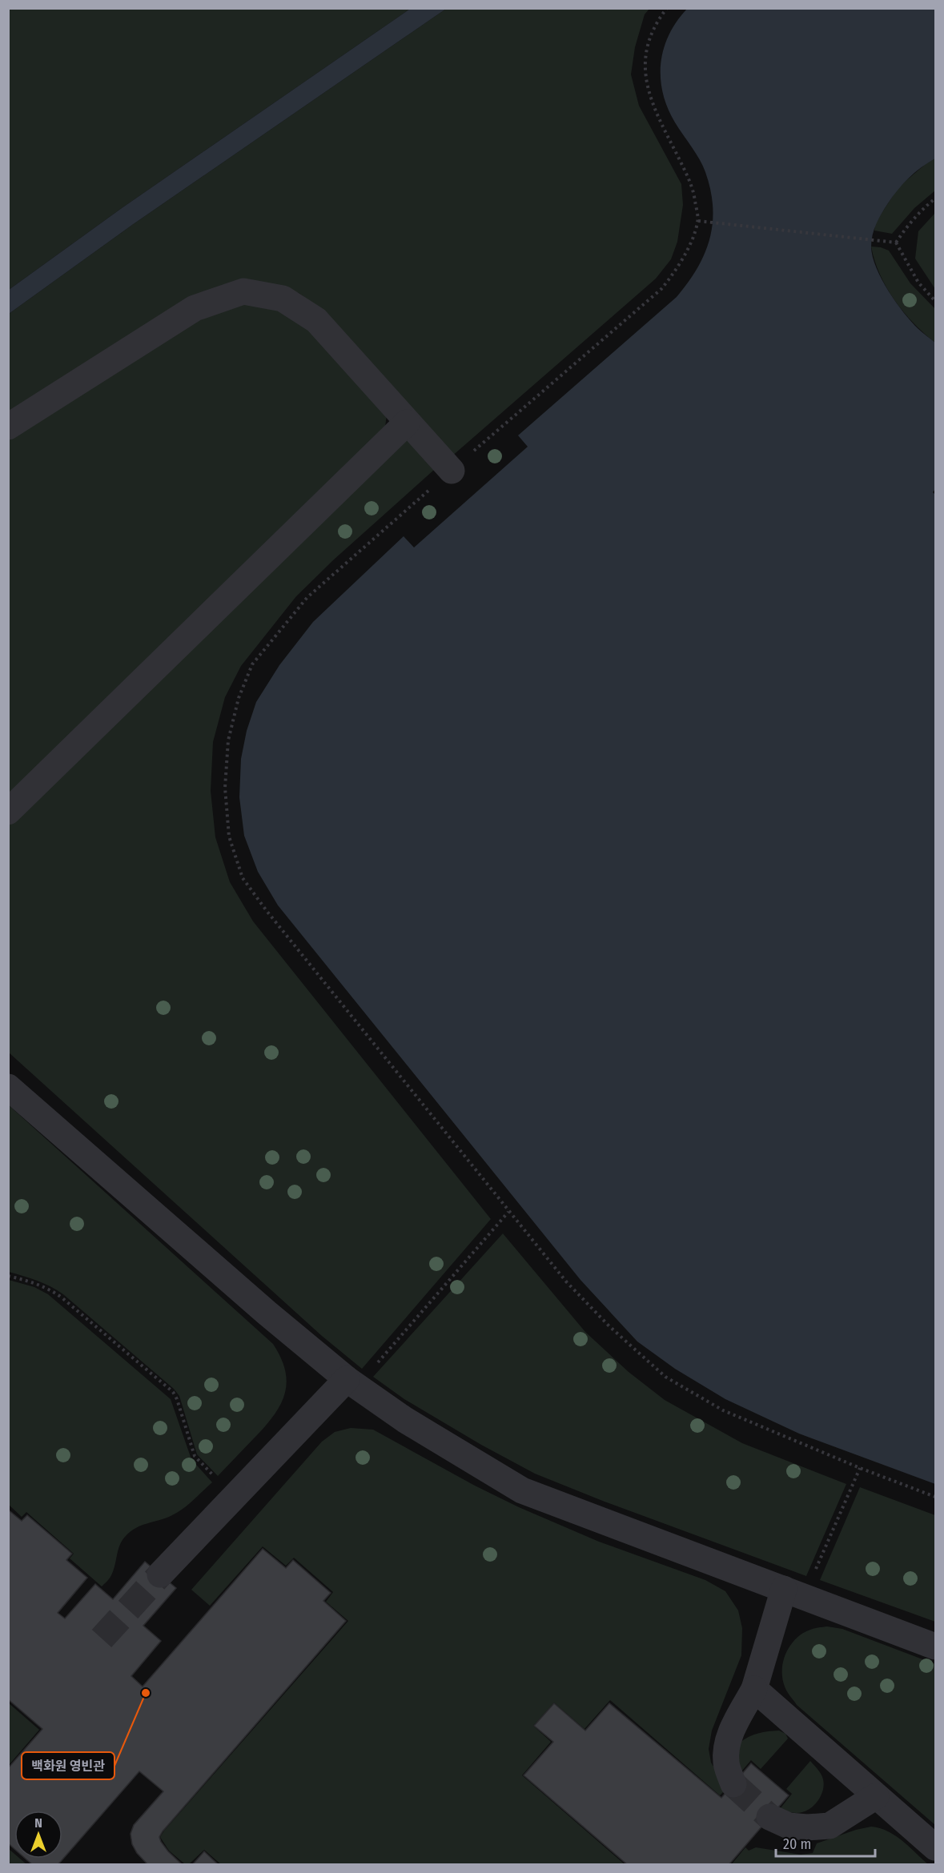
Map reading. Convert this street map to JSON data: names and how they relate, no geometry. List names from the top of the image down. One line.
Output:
{"places":["백화원 영빈관"],"scale_bar":"20 m","north":"top"}
